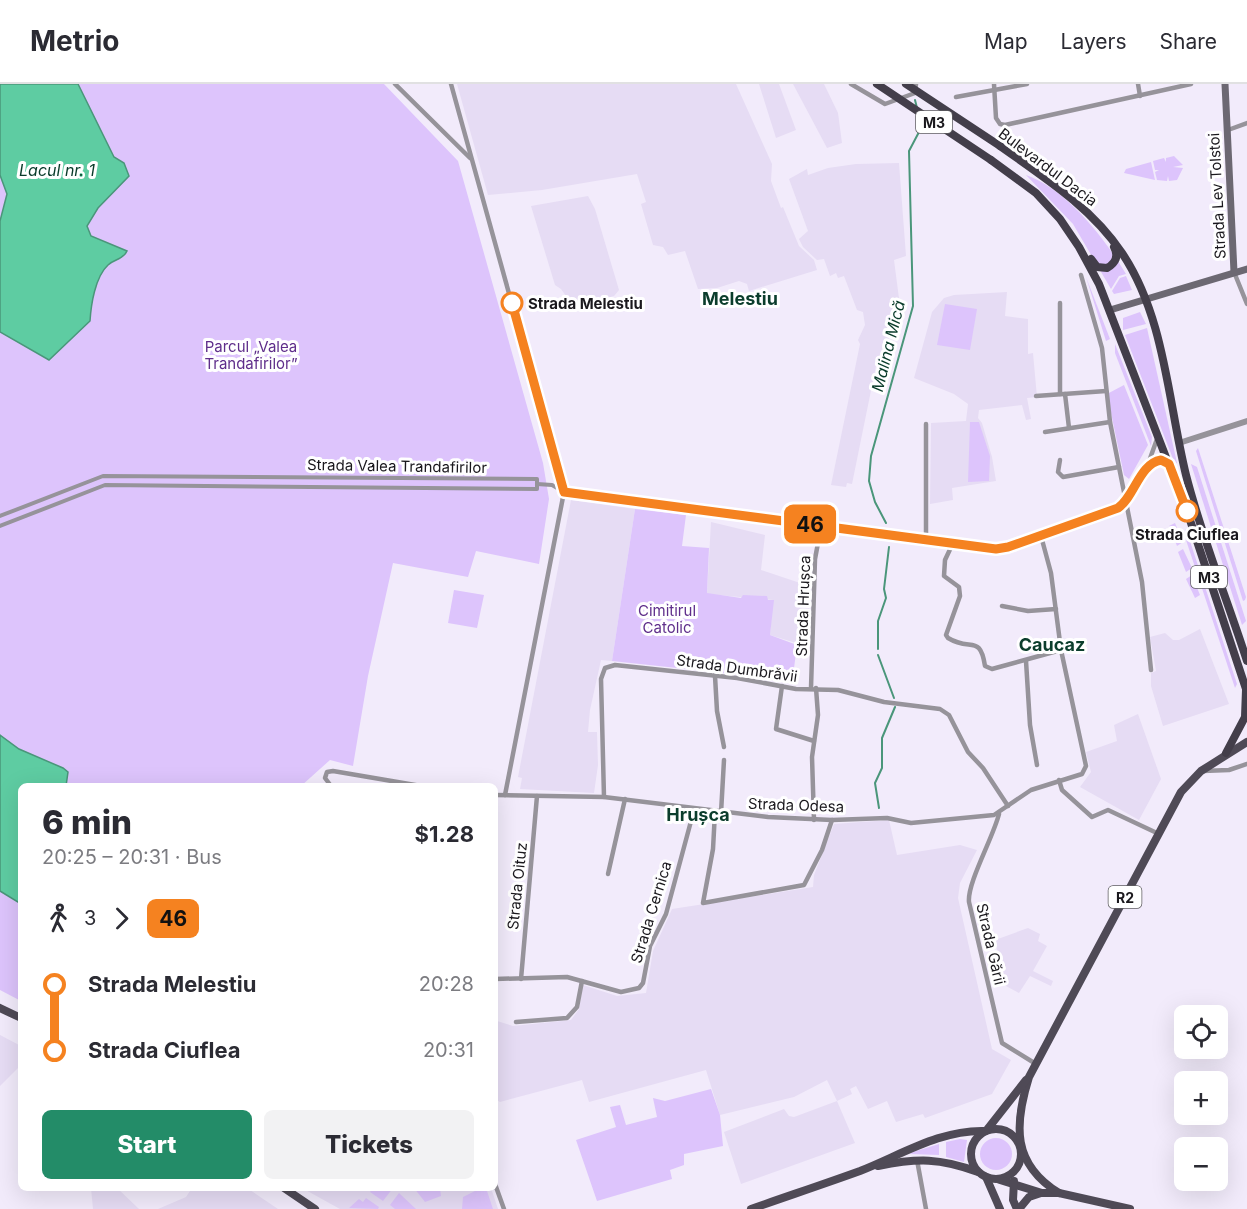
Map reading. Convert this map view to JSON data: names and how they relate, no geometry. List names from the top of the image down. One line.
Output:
{"streets":{"highway":["M3","Bulevardul Dacia"],"main road":["Strada Lev Tolstoi","R2"],"street":["Strada Valea Trandafirilor","Strada Hrușca","Strada Dumbrăvii","Strada Odesa","Strada Oituz","Strada Cernica","Strada Gării"]},"crossings":[["M3","Bulevardul Dacia"],["Strada Valea Trandafirilor","Strada Hrușca"],["Strada Hrușca","Strada Dumbrăvii"],["Strada Hrușca","Strada Odesa"],["Strada Dumbrăvii","Strada Odesa"],["Strada Odesa","Strada Oituz"],["Strada Odesa","Strada Cernica"],["Strada Odesa","Strada Gării"],["R2","Strada Gării"]],"districts":["Melestiu","Caucaz","Hrușca"],"water":["Lacul nr. 1","Malina Mică"],"parks":["Parcul „Valea Trandafirilor”","Cimitirul Catolic"],"places":["Strada Melestiu","Strada Ciuflea"],"lines":["bus line 46"],"page":{"header":"Metrio","nav":["Map","Layers","Share"],"on_map":"46","heading":["6 min","20:25 – 20:31 · Bus","$1.28"],"legs":["3","46"],"list":[{"name":"Strada Melestiu","value":"20:28"},{"name":"Strada Ciuflea","value":"20:31"}],"map_buttons":["+","−"],"buttons":["Start","Tickets"]}}
